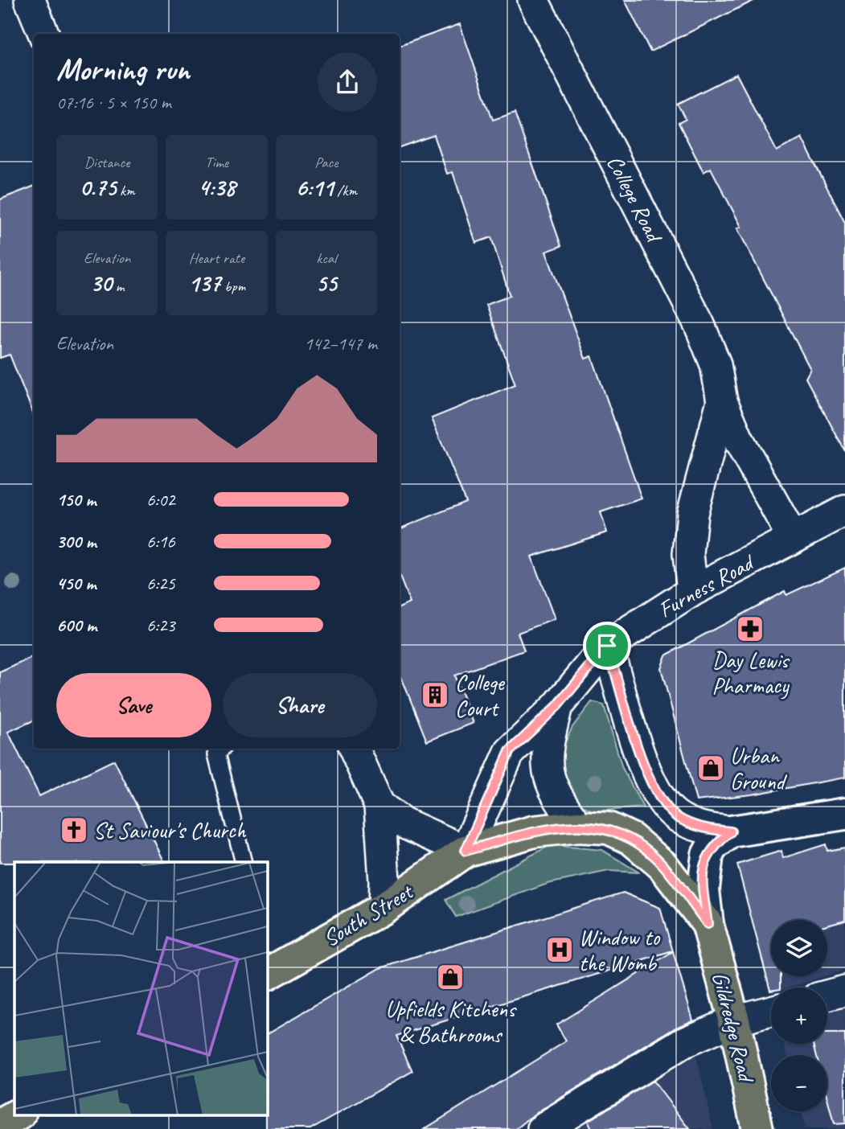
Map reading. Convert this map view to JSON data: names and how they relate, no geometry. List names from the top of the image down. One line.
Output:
{"streets":{"main road":["South Street","Gildredge Road"],"street":["College Road","Furness Road"]},"crossings":[["College Road","Furness Road"],["South Street","Gildredge Road"]],"places":{"pharmacy":["Day Lewis Pharmacy"],"building":["College Court"],"shop":["Urban Ground","Upfields Kitchens & Bathrooms"],"church":["St Saviour's Church"],"hospital":["Window to the Womb"]},"page":{"heading":["Morning run","07:16 · 5 × 150 m"],"stats":[["Distance","0.75 km"],["Time","4:38"],["Pace","6:11 /km"],["Elevation","30 m"],["Heart rate","137 bpm"],["kcal","55"]],"chart":["Elevation","142–147 m"],"list":[{"name":"150 m","note":"6:02"},{"name":"300 m","note":"6:16"},{"name":"450 m","note":"6:25"},{"name":"600 m","note":"6:23"}],"buttons":["Save","Share"],"map_buttons":["+","−"]}}
